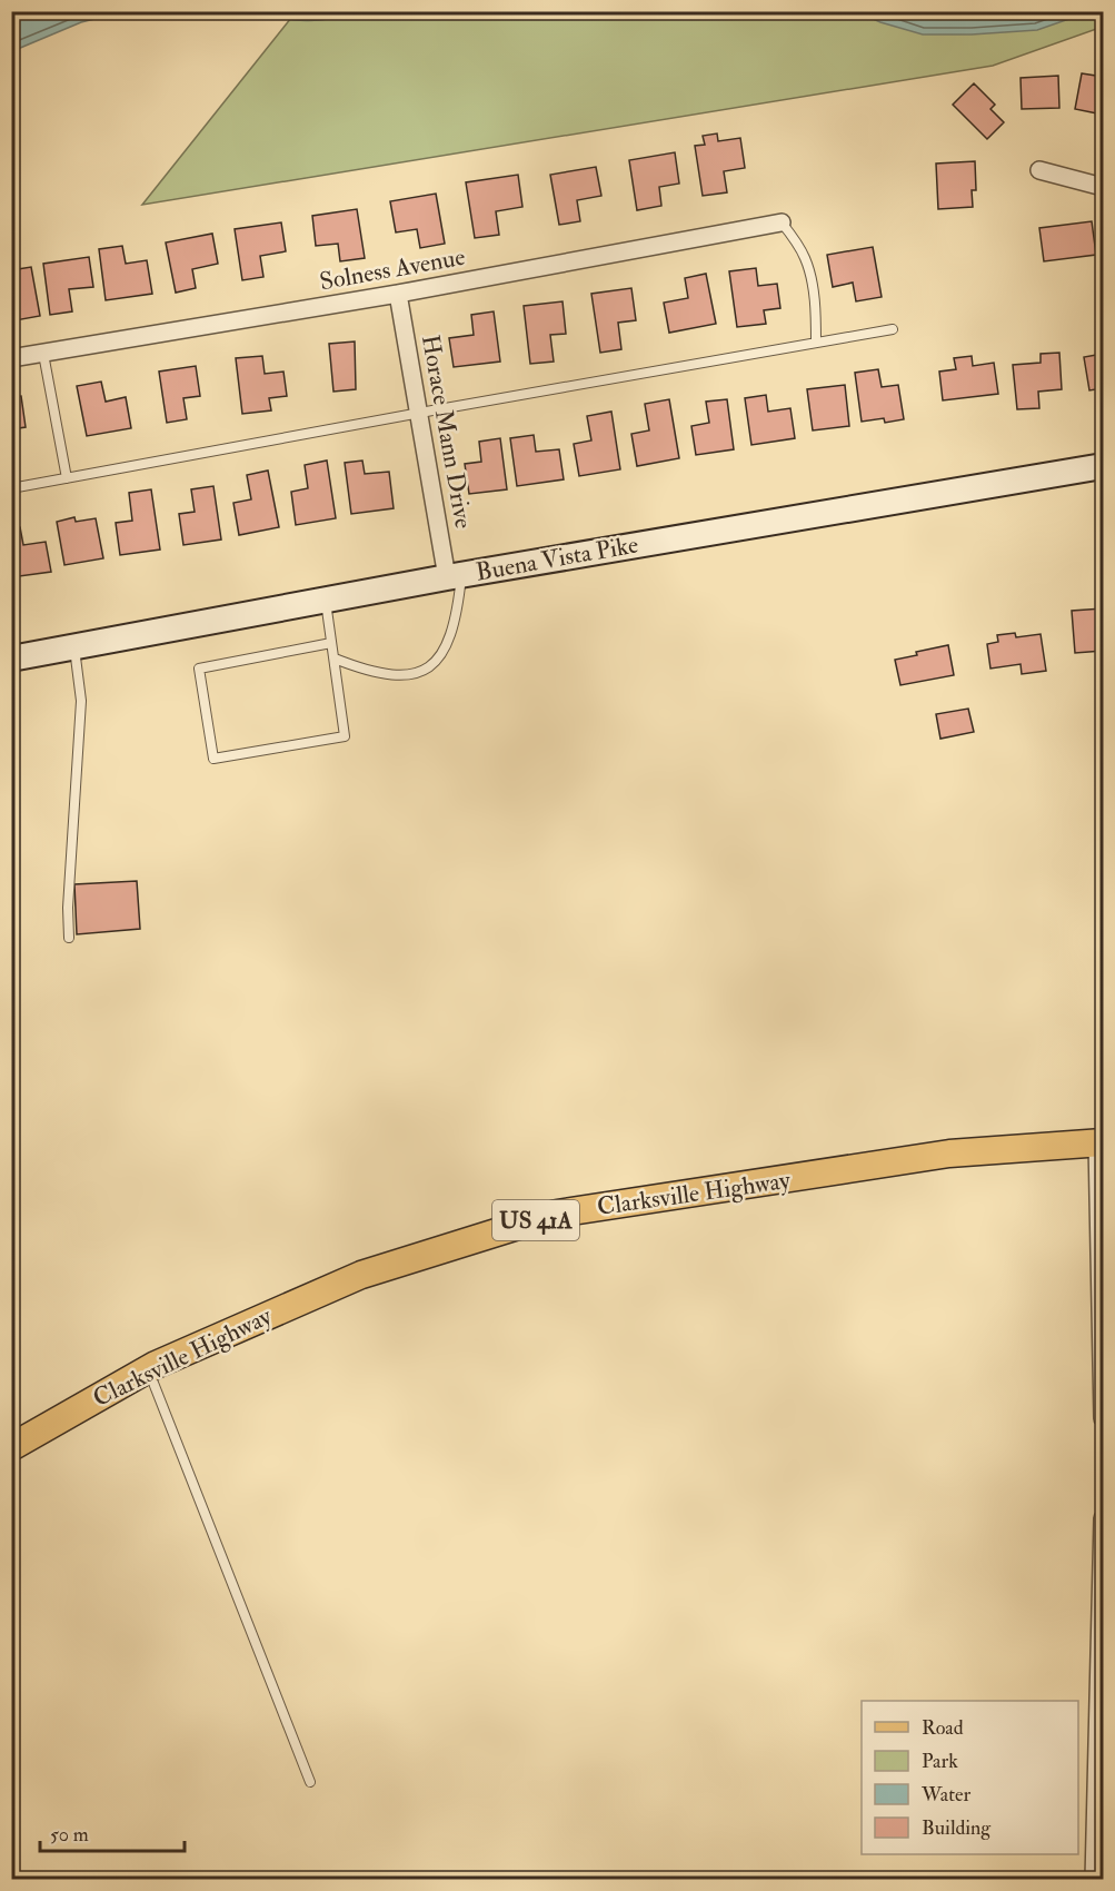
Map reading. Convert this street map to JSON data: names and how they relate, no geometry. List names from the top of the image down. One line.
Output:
{"streets":{"main road":["Buena Vista Pike","Clarksville Highway","US 41A"],"street":["Solness Avenue","Horace Mann Drive"]},"crossings":[["Solness Avenue","Horace Mann Drive"],["Horace Mann Drive","Buena Vista Pike"]],"legend":["Road","Park","Water","Building"],"scale_bar":"50 m"}
